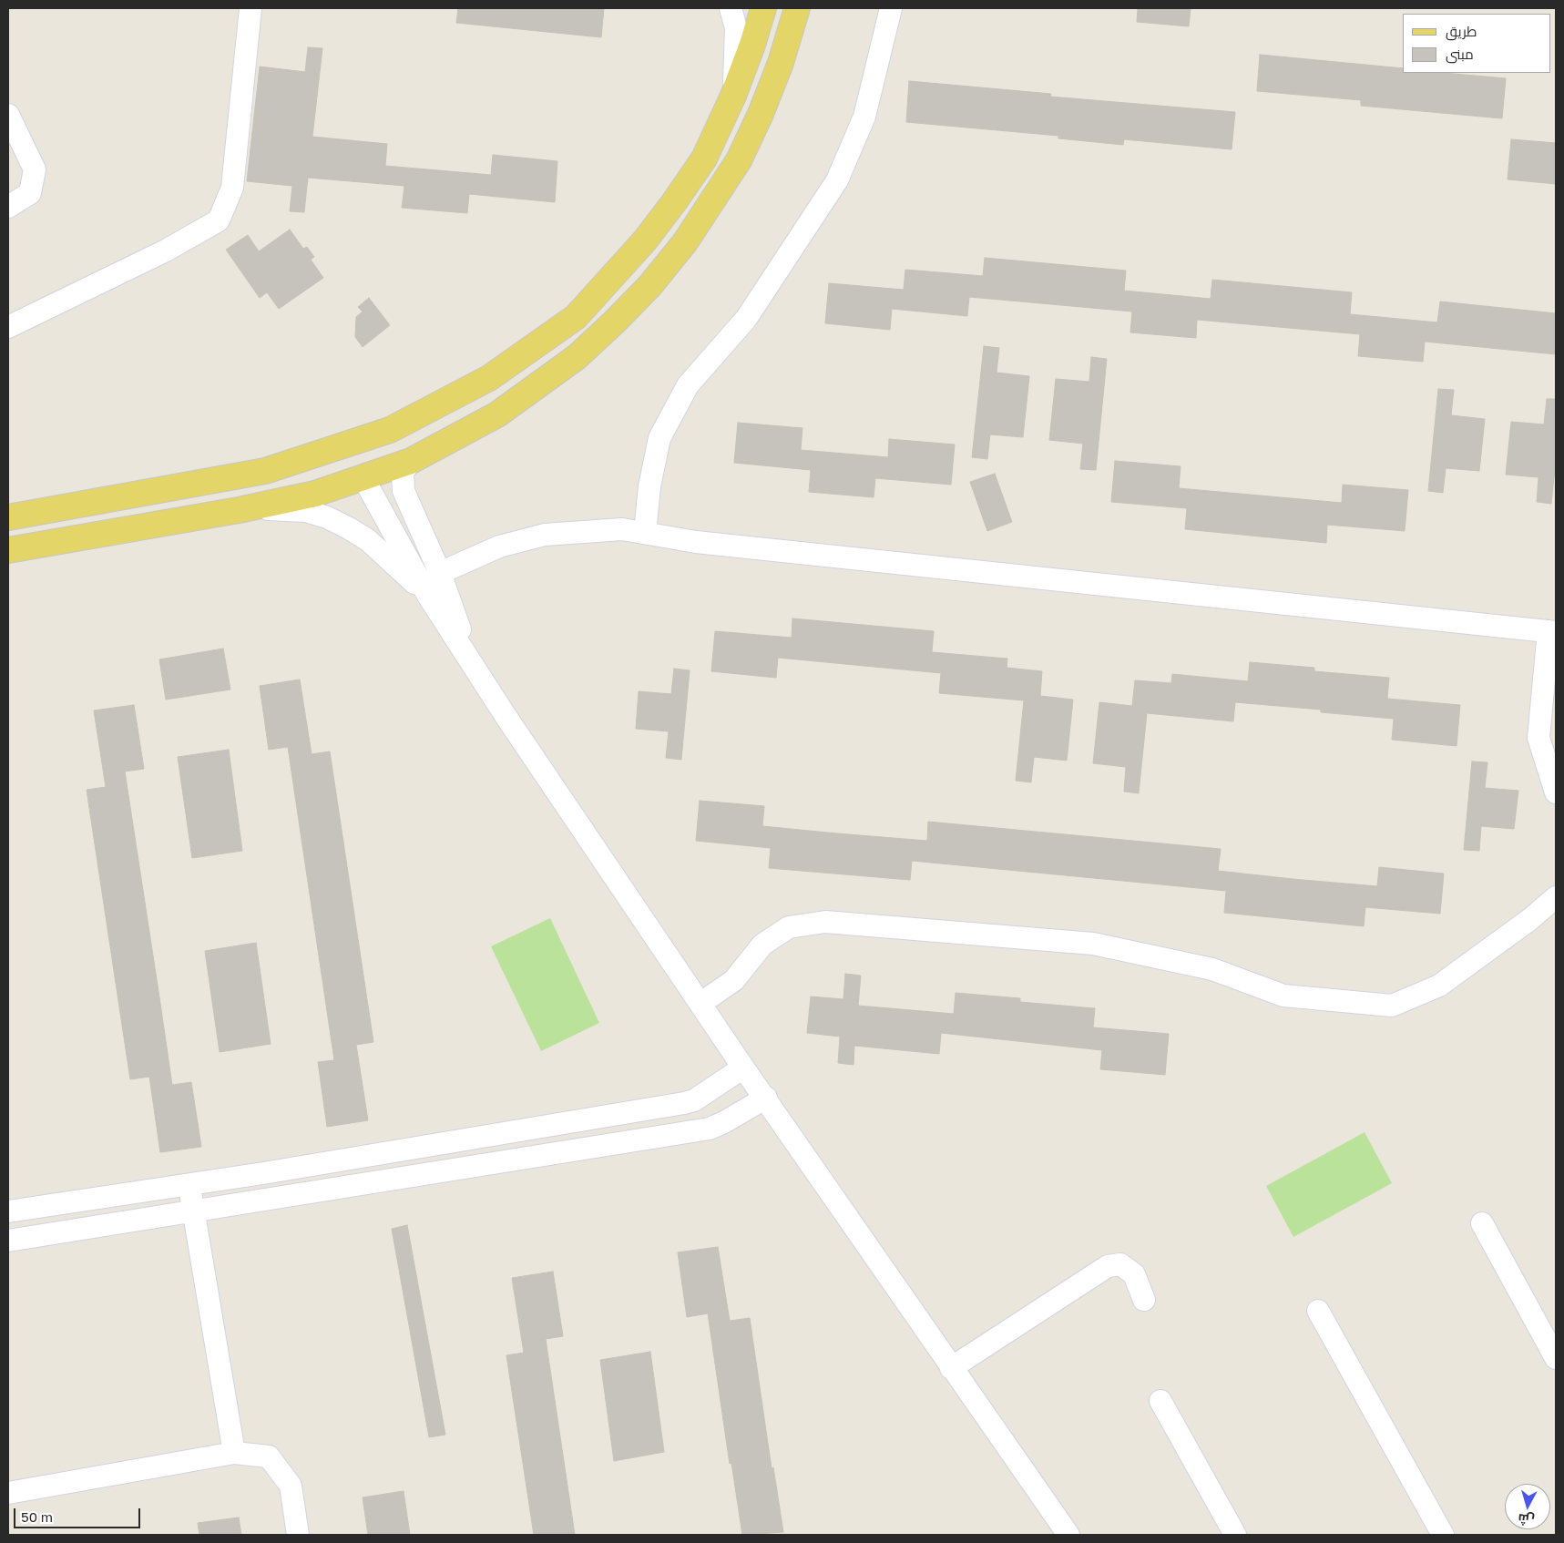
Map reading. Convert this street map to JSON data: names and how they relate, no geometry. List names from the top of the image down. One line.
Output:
{"legend":["طريق","مبنى"],"scale_bar":"50 m","north":"bottom"}
